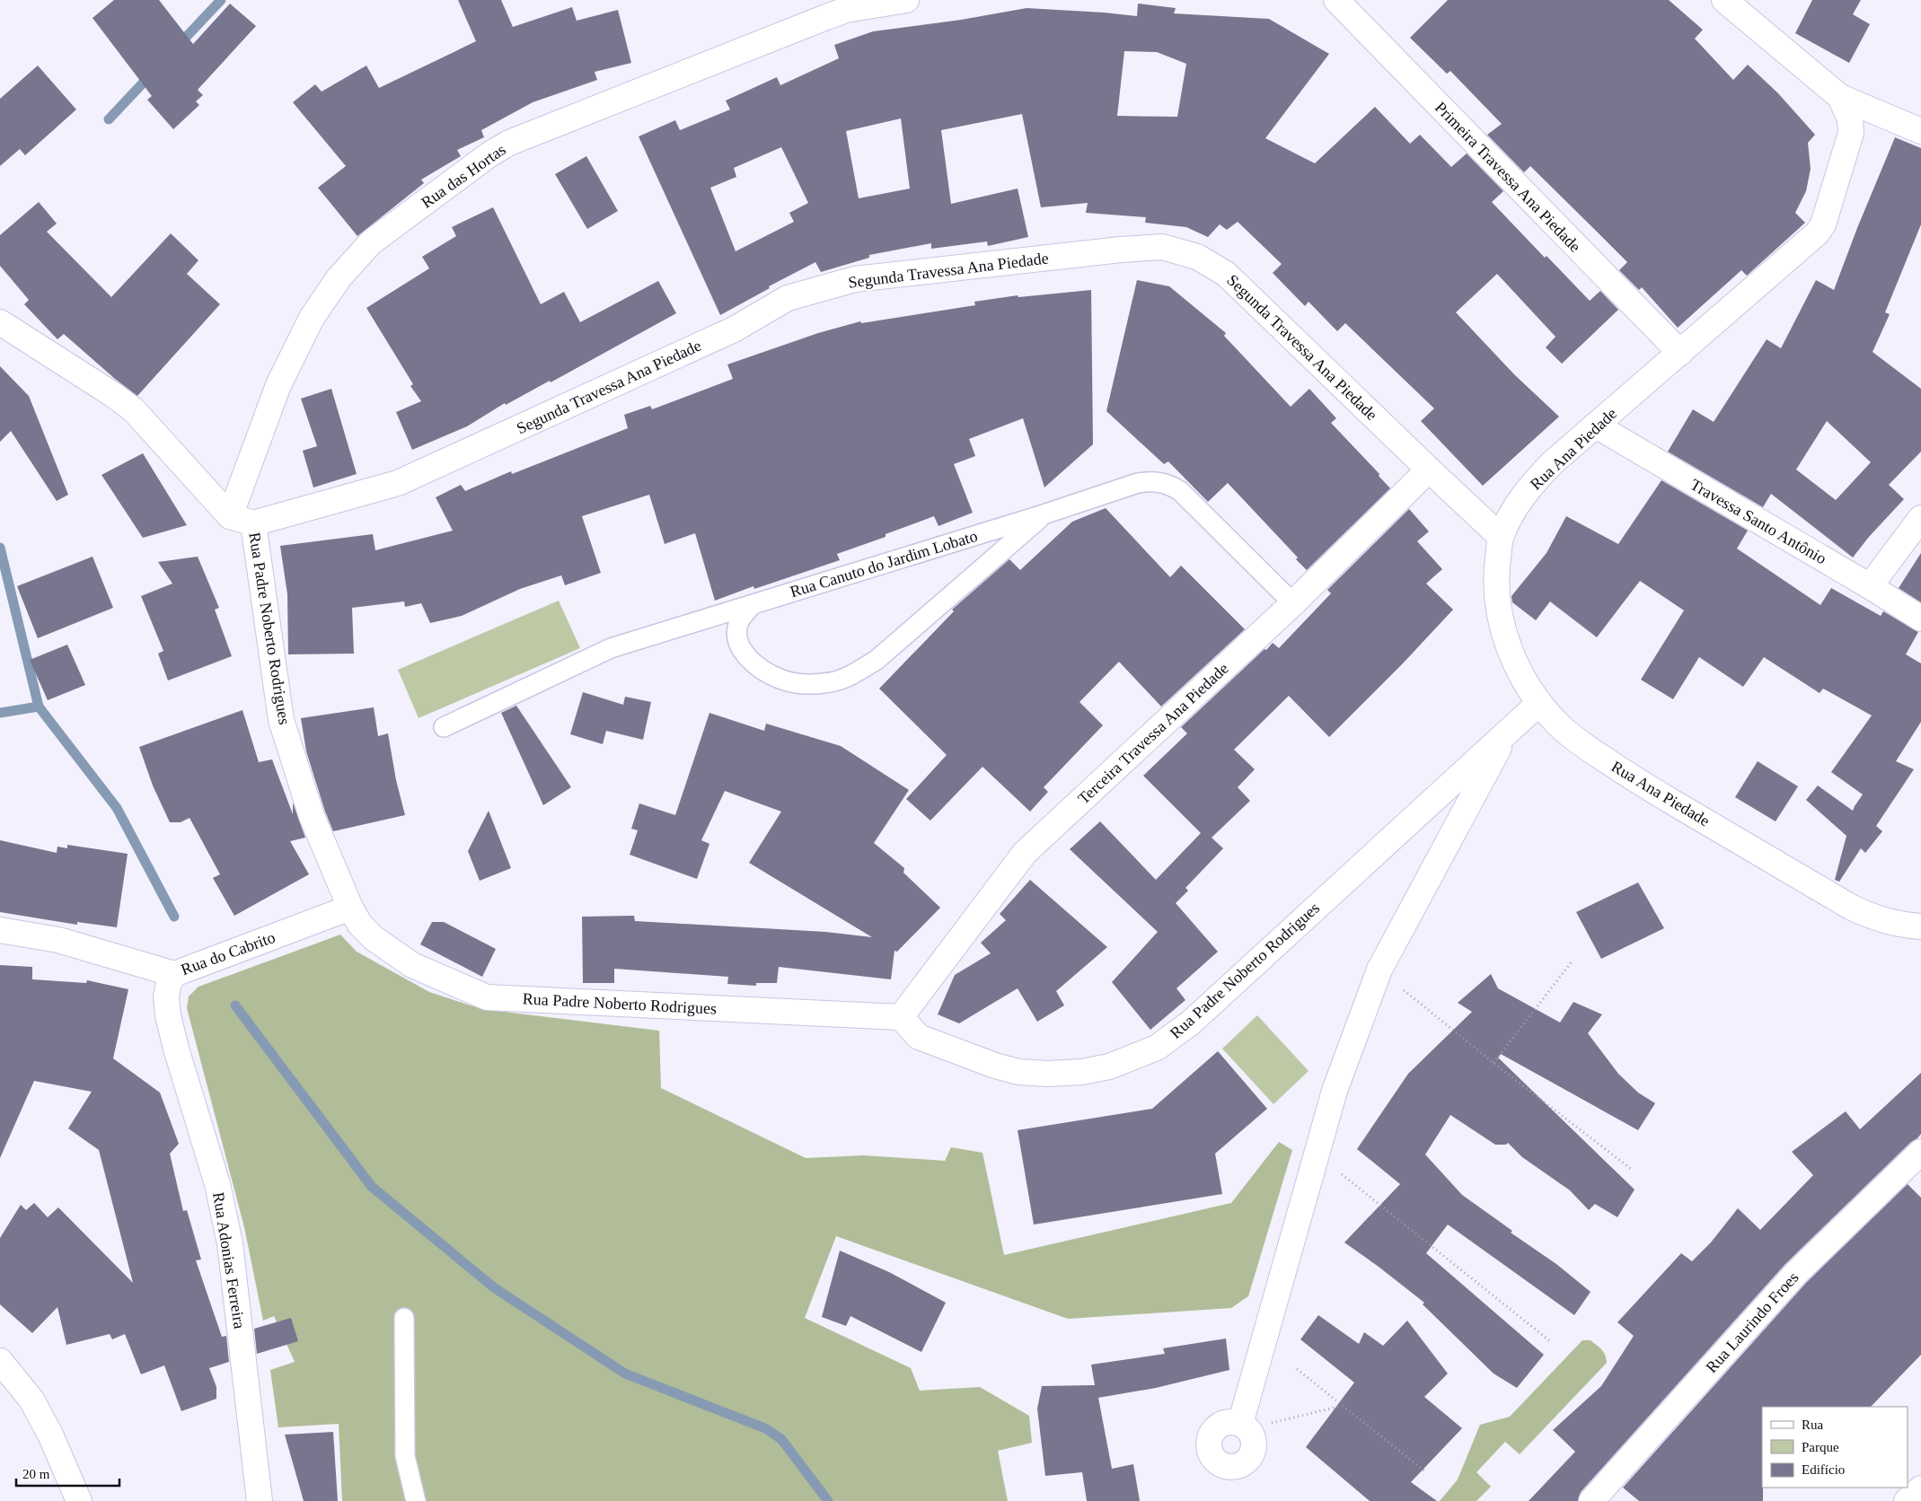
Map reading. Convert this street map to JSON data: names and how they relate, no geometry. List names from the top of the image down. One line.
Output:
{"streets":{"street":["Rua das Hortas","Primeira Travessa Ana Piedade","Segunda Travessa Ana Piedade","Rua Ana Piedade","Travessa Santo Antônio","Rua Padre Noberto Rodrigues","Terceira Travessa Ana Piedade","Rua do Cabrito","Rua Adonias Ferreira","Rua Laurindo Froes"],"lane":["Rua Canuto do Jardim Lobato"]},"crossings":[["Rua das Hortas","Rua Padre Noberto Rodrigues"],["Primeira Travessa Ana Piedade","Rua Ana Piedade"],["Segunda Travessa Ana Piedade","Rua Ana Piedade"],["Segunda Travessa Ana Piedade","Rua Padre Noberto Rodrigues"],["Segunda Travessa Ana Piedade","Terceira Travessa Ana Piedade"],["Rua Ana Piedade","Travessa Santo Antônio"],["Rua Ana Piedade","Rua Padre Noberto Rodrigues"],["Rua Canuto do Jardim Lobato","Terceira Travessa Ana Piedade"],["Rua Padre Noberto Rodrigues","Terceira Travessa Ana Piedade"],["Rua Padre Noberto Rodrigues","Rua do Cabrito"],["Rua do Cabrito","Rua Adonias Ferreira"]],"legend":["Rua","Parque","Edifício"],"scale_bar":"20 m"}
